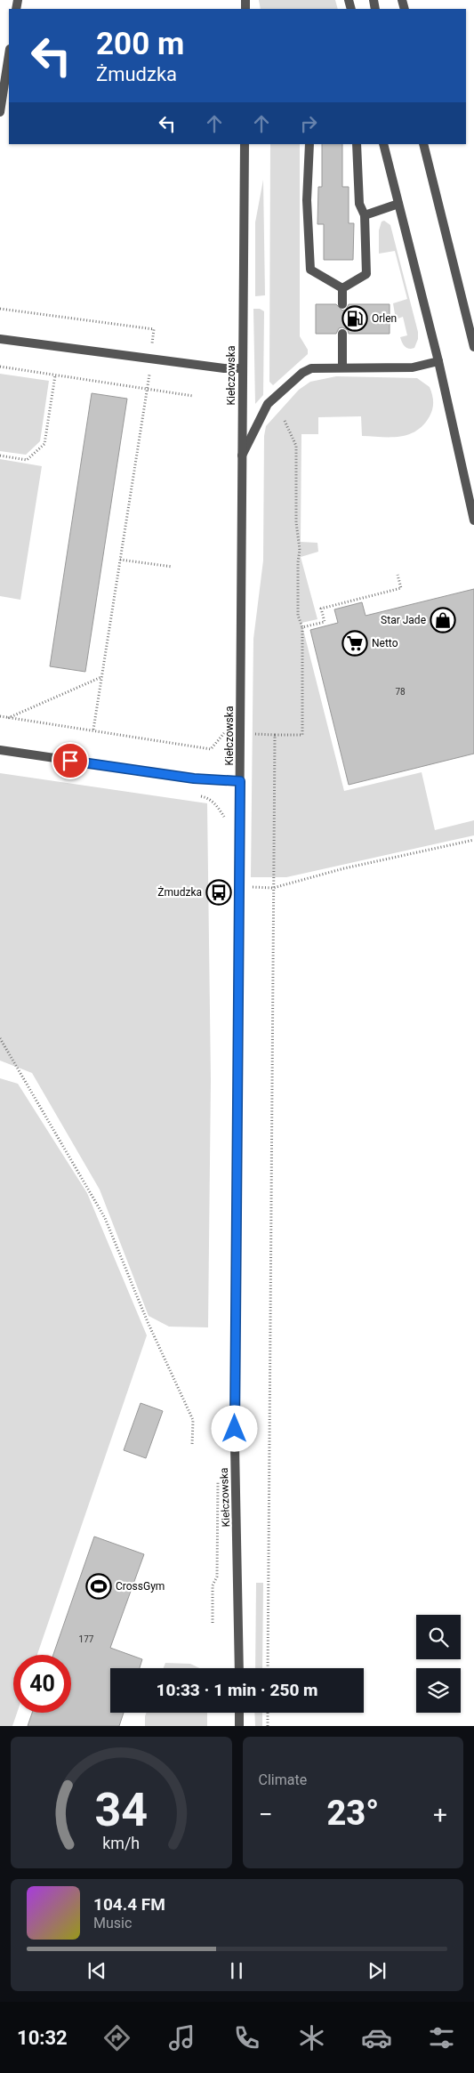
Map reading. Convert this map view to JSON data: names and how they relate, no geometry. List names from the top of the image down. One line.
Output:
{"streets":{"street":["Kiełczowska"]},"places":{"fuel station":["Orlen"],"shop":["Star Jade"],"supermarket":["Netto"],"bus stop":["Żmudzka"],"sports":["CrossGym"]},"house_numbers":["78","177"],"page":{"turn":["200 m","Żmudzka"],"limit":"40","trip":"10:33 · 1 min · 250 m","tile":"Climate","heat":["−","23°","+"],"song":["104.4 FM","Music"],"tabs":"10:32","gauge":["34","km/h"]}}
